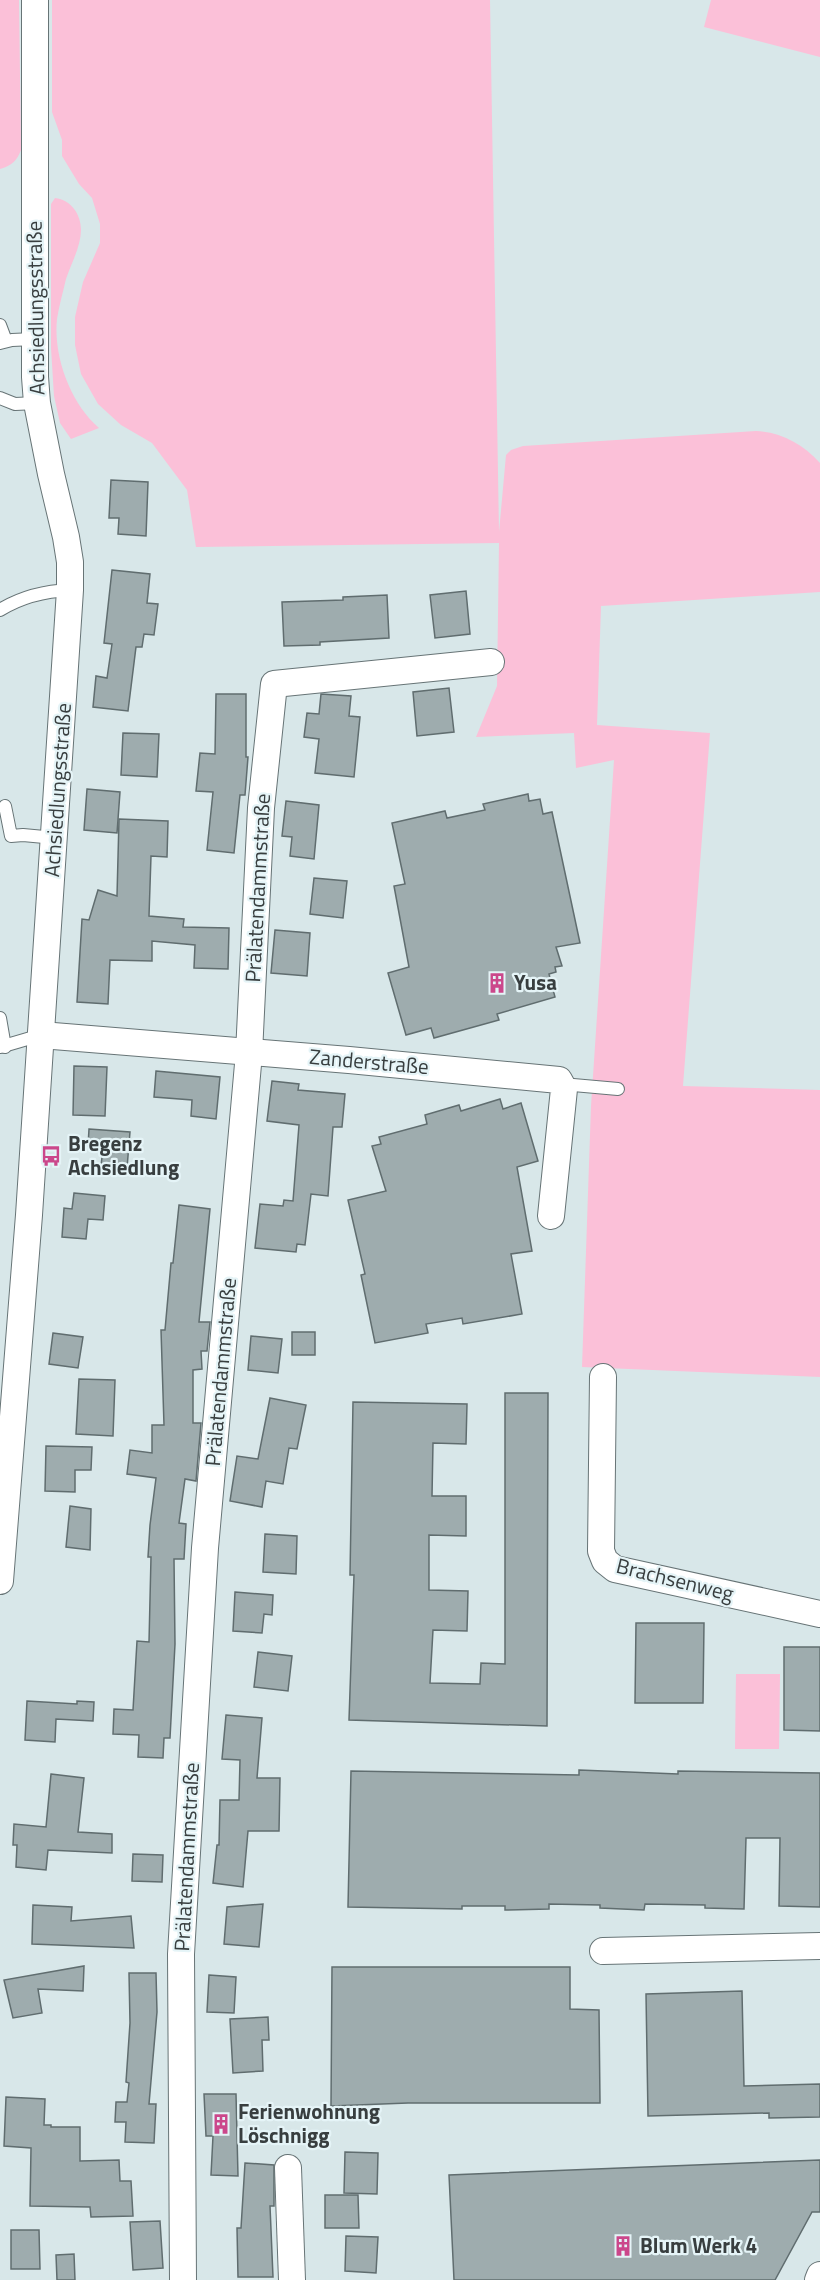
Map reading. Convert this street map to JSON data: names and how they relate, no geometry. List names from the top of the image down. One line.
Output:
{"streets":{"street":["Achsiedlungsstraße","Prälatendammstraße","Zanderstraße","Brachsenweg"]},"crossings":[["Achsiedlungsstraße","Zanderstraße"],["Prälatendammstraße","Zanderstraße"]],"places":{"building":["Yusa","Ferienwohnung Löschnigg","Blum Werk 4"],"bus stop":["Bregenz Achsiedlung"]}}
